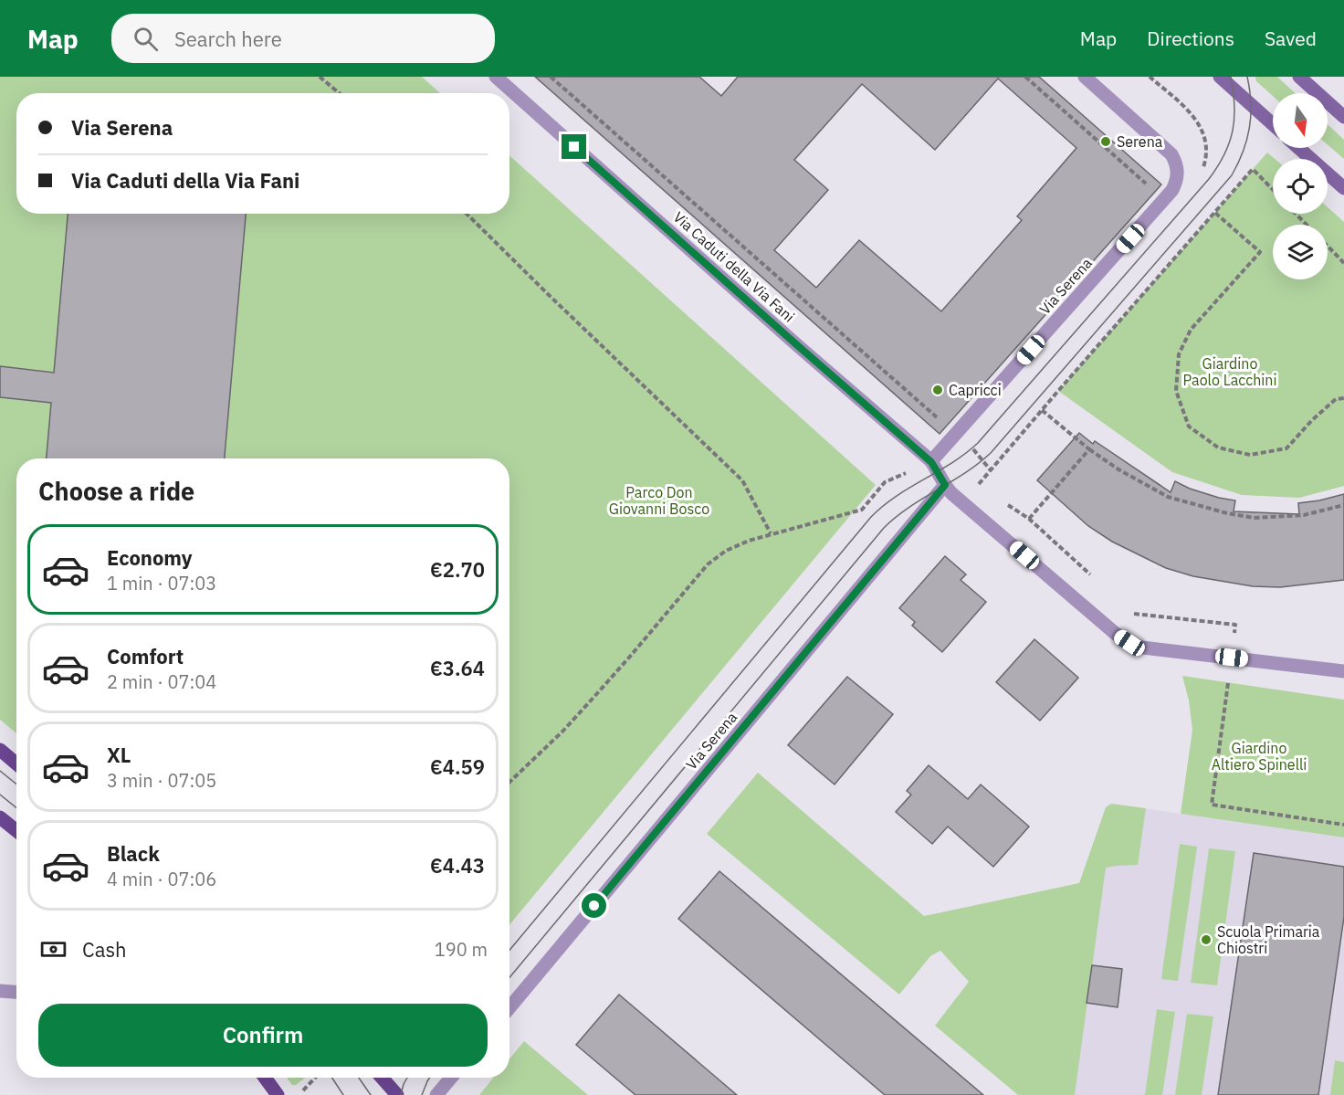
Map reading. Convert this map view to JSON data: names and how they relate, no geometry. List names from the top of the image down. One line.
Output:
{"streets":{"street":["Via Caduti della Via Fani","Via Serena"]},"crossings":[["Via Caduti della Via Fani","Via Serena"]],"parks":["Giardino Paolo Lacchini","Parco Don Giovanni Bosco","Giardino Altiero Spinelli"],"places":["Serena","Capricci","Scuola Primaria Chiostri"],"north":"bottom","page":{"header":"Map","search":"Search here","nav":["Map","Directions","Saved"],"banner":["Via Serena","Via Caduti della Via Fani"],"heading":"Choose a ride","list":[{"name":"Economy","note":"1 min · 07:03","value":"€2.70"},{"name":"Comfort","note":"2 min · 07:04","value":"€3.64"},{"name":"XL","note":"3 min · 07:05","value":"€4.59"},{"name":"Black","note":"4 min · 07:06","value":"€4.43"}],"pay":["Cash","190 m"],"buttons":"Confirm"}}
